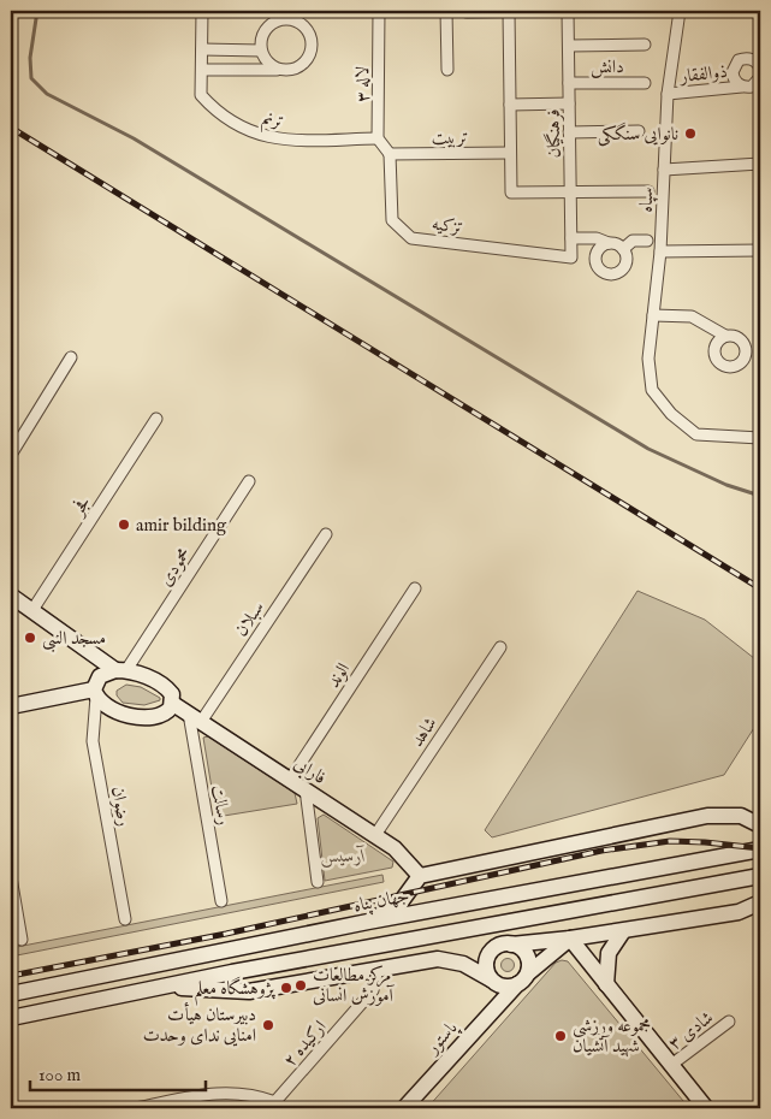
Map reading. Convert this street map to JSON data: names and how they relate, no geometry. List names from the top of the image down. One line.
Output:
{"streets":{"street":["دانش","ذوالفقار","لاله ۳","ترنم","فرهنگیان","تربیت","سپاه","تزکیه","فجر","محمودی","سبلان","الوند","شاهد","فارابی","رسالت","رضوان","جهان پناه","شادی ۳","پاستور","ارکیده ۲"]},"crossings":[["دانش","فرهنگیان"],["ذوالفقار","سپاه"],["لاله ۳","ترنم"],["فرهنگیان","تزکیه"],["تربیت","تزکیه"],["محمودی","فارابی"],["سبلان","فارابی"],["سبلان","رسالت"],["الوند","فارابی"],["شاهد","فارابی"],["فارابی","رسالت"]],"parks":["آرسیس"],"places":["نانوایی سنگکی","amir bilding","مسجد النبی","مرکز مطالعات آموزش انسانی","پژوهشگاه معلم","دبیرستان هیأت امنایی ندای وحدت","مجموعه ورزشی شهید آتشیان"],"scale_bar":"100 m"}
